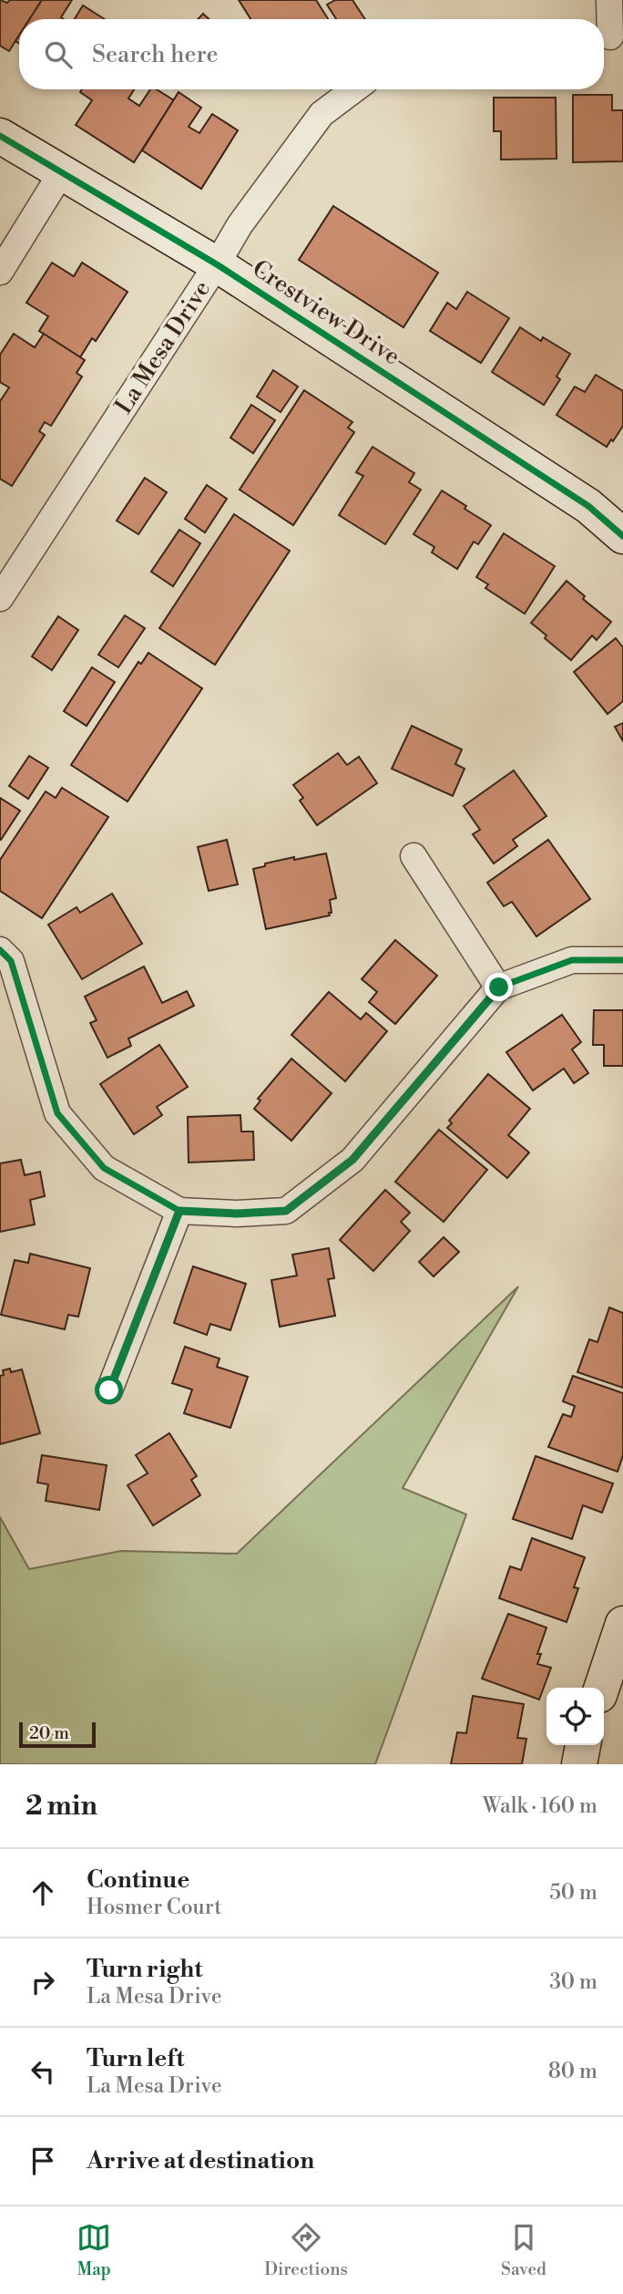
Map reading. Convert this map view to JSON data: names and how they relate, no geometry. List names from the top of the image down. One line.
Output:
{"streets":{"main road":["Crestview Drive"],"street":["La Mesa Drive"]},"crossings":[["Crestview Drive","La Mesa Drive"]],"scale_bar":"20 m","page":{"search":"Search here","scale":"20 m","heading":["2 min","Walk · 160 m"],"list":[["Continue","Hosmer Court","50 m"],["Turn right","La Mesa Drive","30 m"],["Turn left","La Mesa Drive","80 m"],"Arrive at destination"],"nav":["Map","Directions","Saved"]}}
